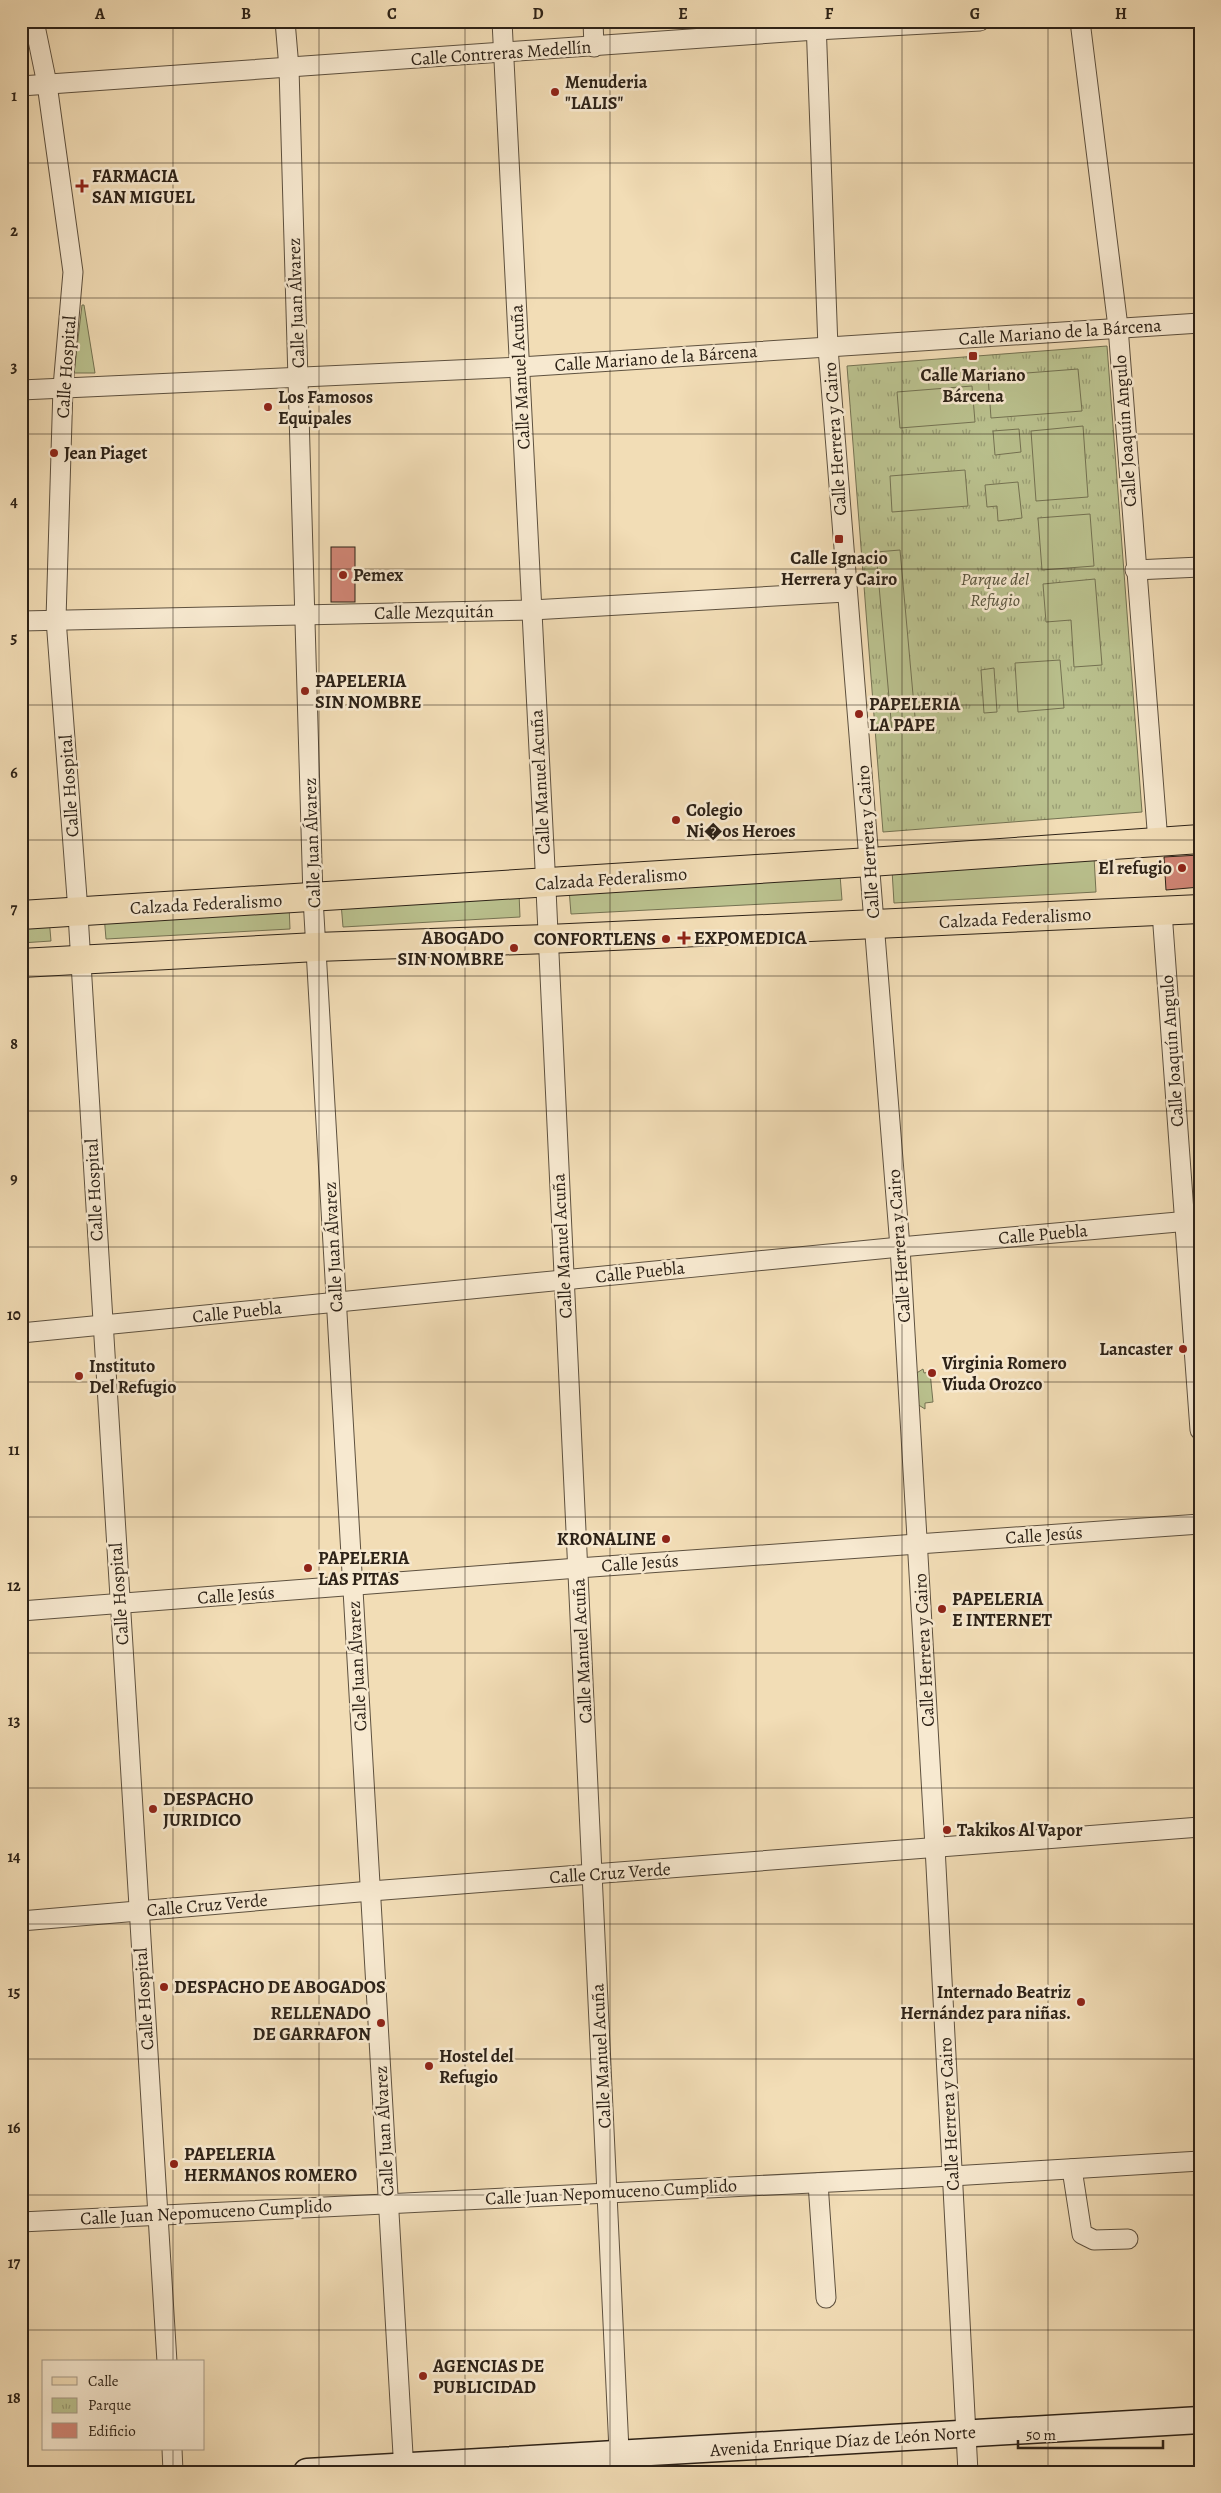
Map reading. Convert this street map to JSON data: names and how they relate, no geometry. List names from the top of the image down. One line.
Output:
{"streets":{"main road":["Calzada Federalismo","Avenida Enrique Díaz de León Norte"],"street":["Calle Contreras Medellín","Calle Juan Álvarez","Calle Mariano de la Bárcena","Calle Hospital","Calle Manuel Acuña","Calle Joaquín Angulo","Calle Herrera y Cairo","Calle Mezquitán","Calle Puebla","Calle Jesús","Calle Cruz Verde","Calle Juan Nepomuceno Cumplido"]},"crossings":[["Calle Contreras Medellín","Calle Juan Álvarez"],["Calle Contreras Medellín","Calle Hospital"],["Calle Contreras Medellín","Calle Manuel Acuña"],["Calle Contreras Medellín","Calle Herrera y Cairo"],["Calle Juan Álvarez","Calle Mariano de la Bárcena"],["Calle Juan Álvarez","Calle Mezquitán"],["Calle Juan Álvarez","Calzada Federalismo"],["Calle Juan Álvarez","Calle Puebla"],["Calle Juan Álvarez","Calle Jesús"],["Calle Juan Álvarez","Calle Cruz Verde"],["Calle Juan Álvarez","Calle Juan Nepomuceno Cumplido"],["Calle Juan Álvarez","Avenida Enrique Díaz de León Norte"],["Calle Mariano de la Bárcena","Calle Hospital"],["Calle Mariano de la Bárcena","Calle Manuel Acuña"],["Calle Mariano de la Bárcena","Calle Joaquín Angulo"],["Calle Mariano de la Bárcena","Calle Herrera y Cairo"],["Calle Hospital","Calle Mezquitán"],["Calle Hospital","Calzada Federalismo"],["Calle Hospital","Calle Puebla"],["Calle Hospital","Calle Jesús"],["Calle Hospital","Calle Cruz Verde"],["Calle Hospital","Calle Juan Nepomuceno Cumplido"],["Calle Manuel Acuña","Calle Mezquitán"],["Calle Manuel Acuña","Calzada Federalismo"],["Calle Manuel Acuña","Calle Puebla"],["Calle Manuel Acuña","Calle Jesús"],["Calle Manuel Acuña","Calle Cruz Verde"],["Calle Manuel Acuña","Calle Juan Nepomuceno Cumplido"],["Calle Manuel Acuña","Avenida Enrique Díaz de León Norte"],["Calle Joaquín Angulo","Calzada Federalismo"],["Calle Joaquín Angulo","Calle Puebla"],["Calle Herrera y Cairo","Calle Mezquitán"],["Calle Herrera y Cairo","Calzada Federalismo"],["Calle Herrera y Cairo","Calle Puebla"],["Calle Herrera y Cairo","Calle Jesús"],["Calle Herrera y Cairo","Calle Cruz Verde"],["Calle Herrera y Cairo","Calle Juan Nepomuceno Cumplido"],["Calle Herrera y Cairo","Avenida Enrique Díaz de León Norte"]],"parks":["Parque del Refugio"],"places":{"other":["Menuderia \"LALIS\"","Los Famosos Equipales","Jean Piaget","Pemex","PAPELERIA SIN NOMBRE","PAPELERIA LA PAPE","Colegio Ni�os Heroes","El refugio","CONFORTLENS","ABOGADO SIN NOMBRE","Lancaster","Virginia Romero Viuda Orozco","Instituto Del Refugio","KRONALINE","PAPELERIA LAS PITAS","PAPELERIA E INTERNET","DESPACHO JURIDICO","Takikos Al Vapor","DESPACHO DE ABOGADOS","Internado Beatriz Hernández para niñas.","RELLENADO DE GARRAFON","Hostel del Refugio","PAPELERIA HERMANOS ROMERO","AGENCIAS DE PUBLICIDAD"],"health":["FARMACIA SAN MIGUEL","EXPOMEDICA"],"transit":["Calle Mariano Bárcena","Calle Ignacio Herrera y Cairo"]},"legend":["Calle","Parque","Edificio"],"scale_bar":"50 m","grid":{"columns":["A","B","C","D","E","F","G","H"],"rows":["1","2","3","4","5","6","7","8","9","10","11","12","13","14","15","16","17","18"]}}
